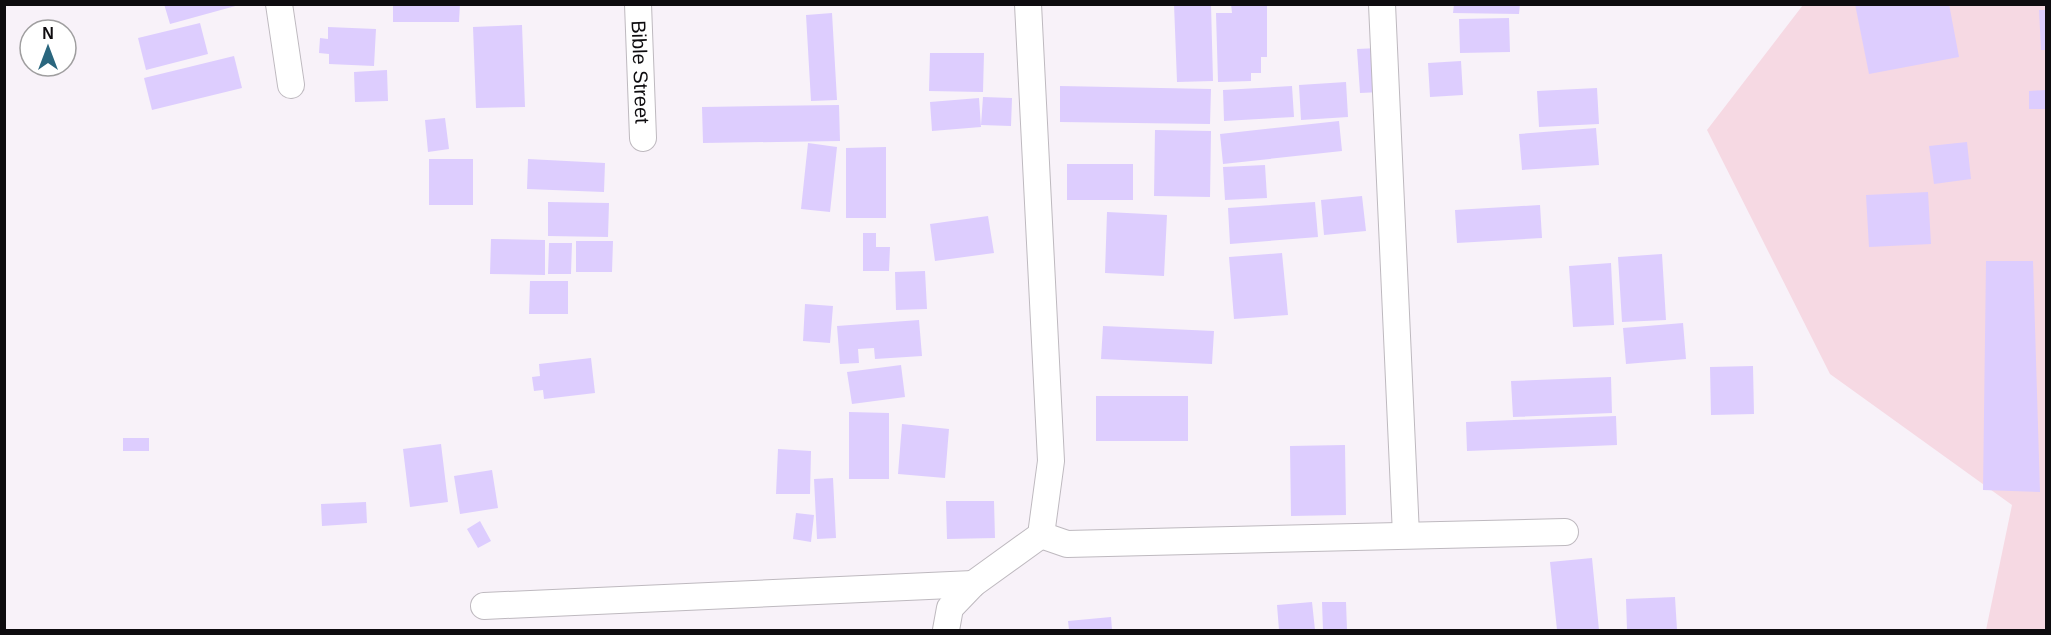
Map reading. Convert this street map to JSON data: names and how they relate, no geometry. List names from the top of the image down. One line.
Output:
{"streets":{"street":["Bible Street"]},"north":"top"}
